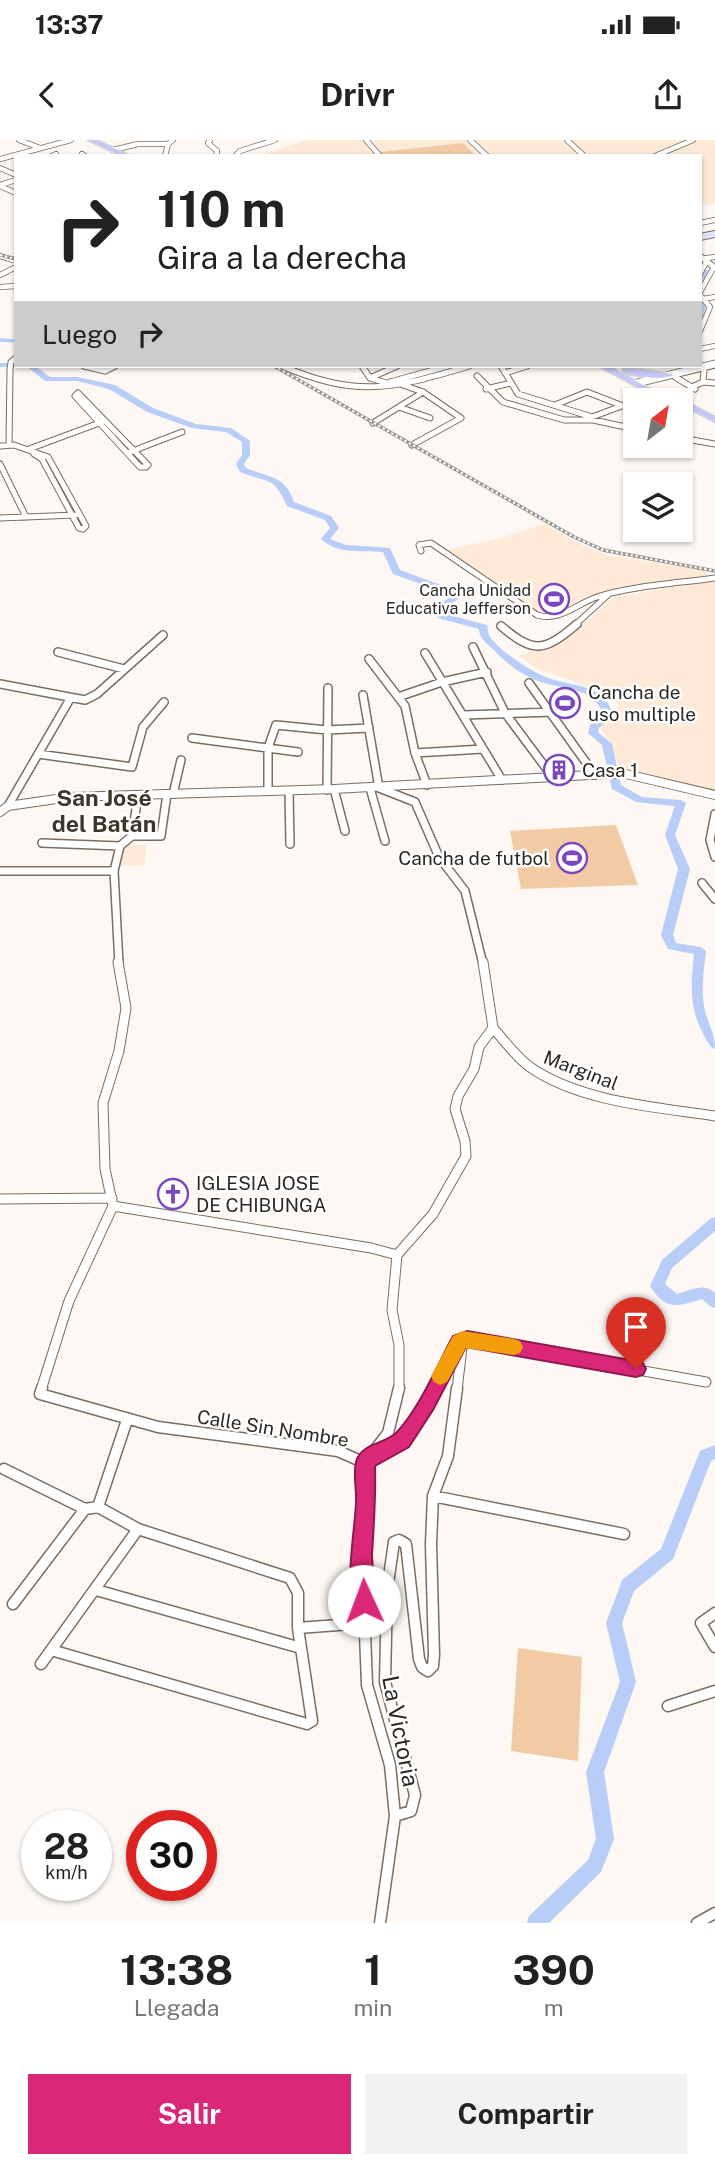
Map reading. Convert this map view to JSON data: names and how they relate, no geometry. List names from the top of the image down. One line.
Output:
{"streets":{"street":["Marginal","Calle Sin Nombre","La Victoria"]},"crossings":[["Calle Sin Nombre","La Victoria"]],"districts":["San José del Batán"],"places":{"sports":["Cancha Unidad Educativa Jefferson","Cancha de uso multiple","Cancha de futbol"],"building":["Casa 1"],"church":["IGLESIA JOSE DE CHIBUNGA"]},"north":"top right","page":{"status":"13:37","header":"Drivr","turn":["110 m","Gira a la derecha"],"then":"Luego","speed":"28 km/h","limit":"30","eta":["13:38","Llegada","1","min","390","m"],"buttons":["Salir","Compartir"]}}
